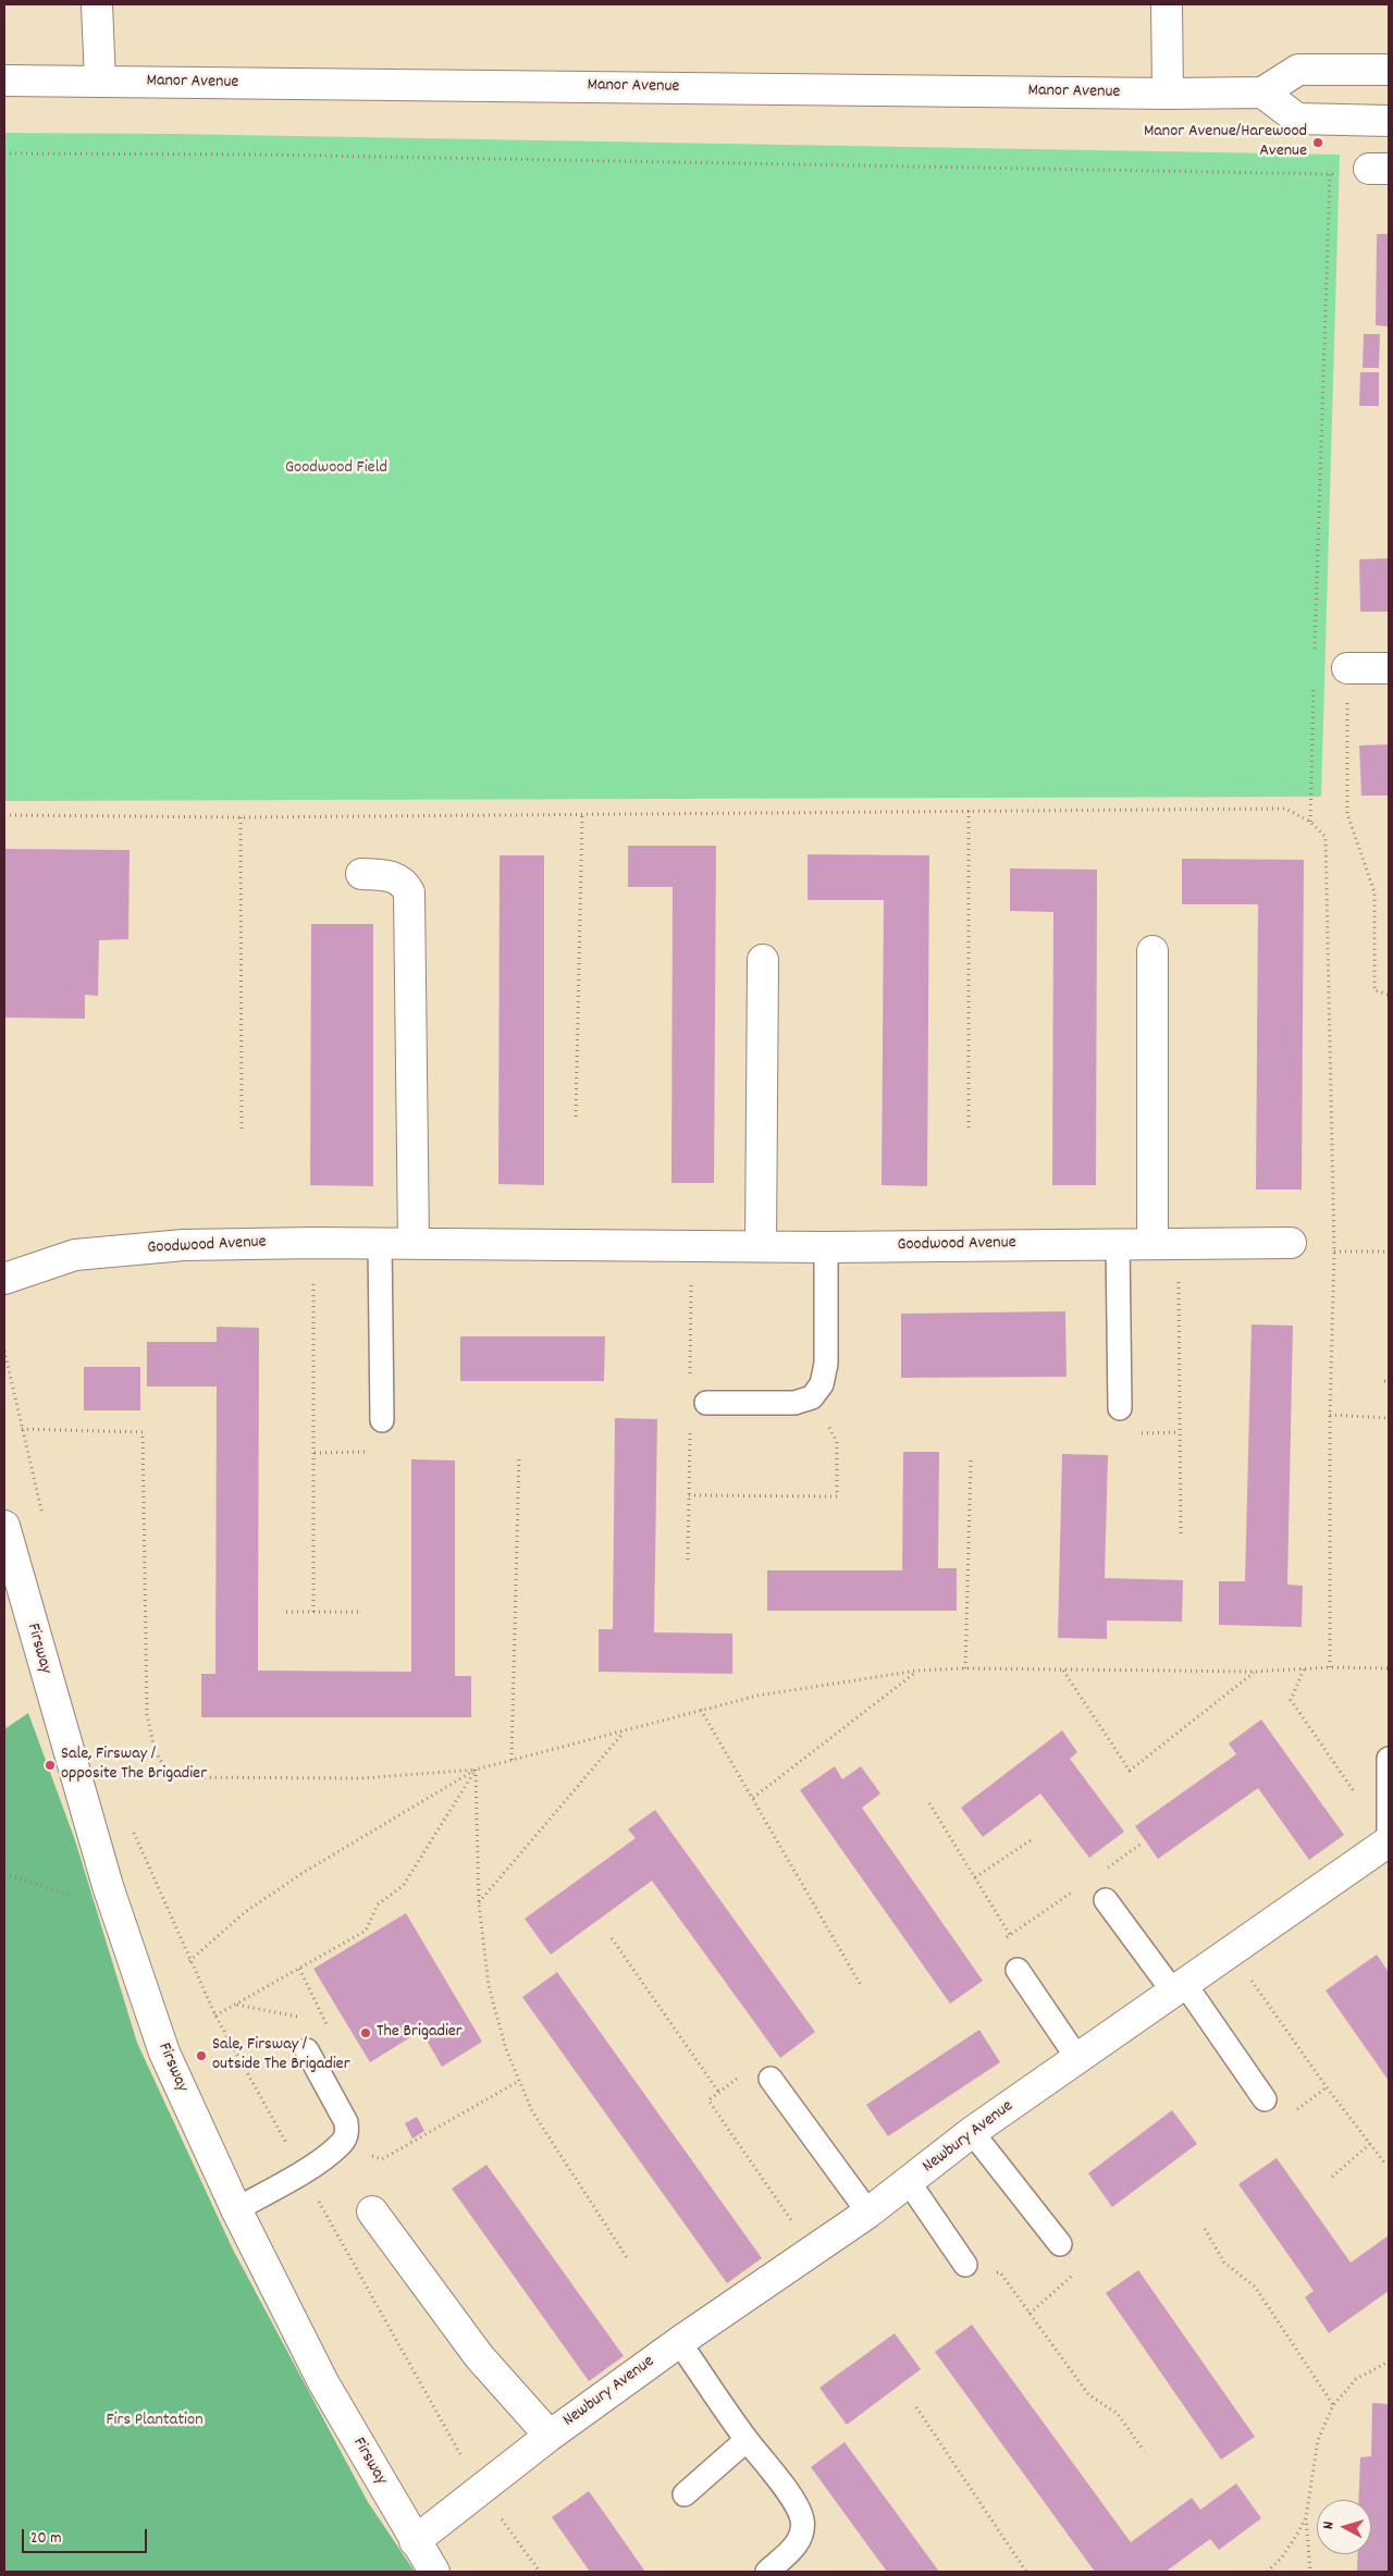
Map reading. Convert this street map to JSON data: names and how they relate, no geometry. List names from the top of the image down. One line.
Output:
{"streets":{"street":["Manor Avenue","Goodwood Avenue","Firsway","Newbury Avenue"]},"crossings":[["Firsway","Newbury Avenue"]],"parks":["Goodwood Field","Firs Plantation"],"places":["Manor Avenue/Harewood Avenue","Sale, Firsway / opposite The Brigadier","The Brigadier","Sale, Firsway / outside The Brigadier"],"scale_bar":"20 m","north":"left"}
